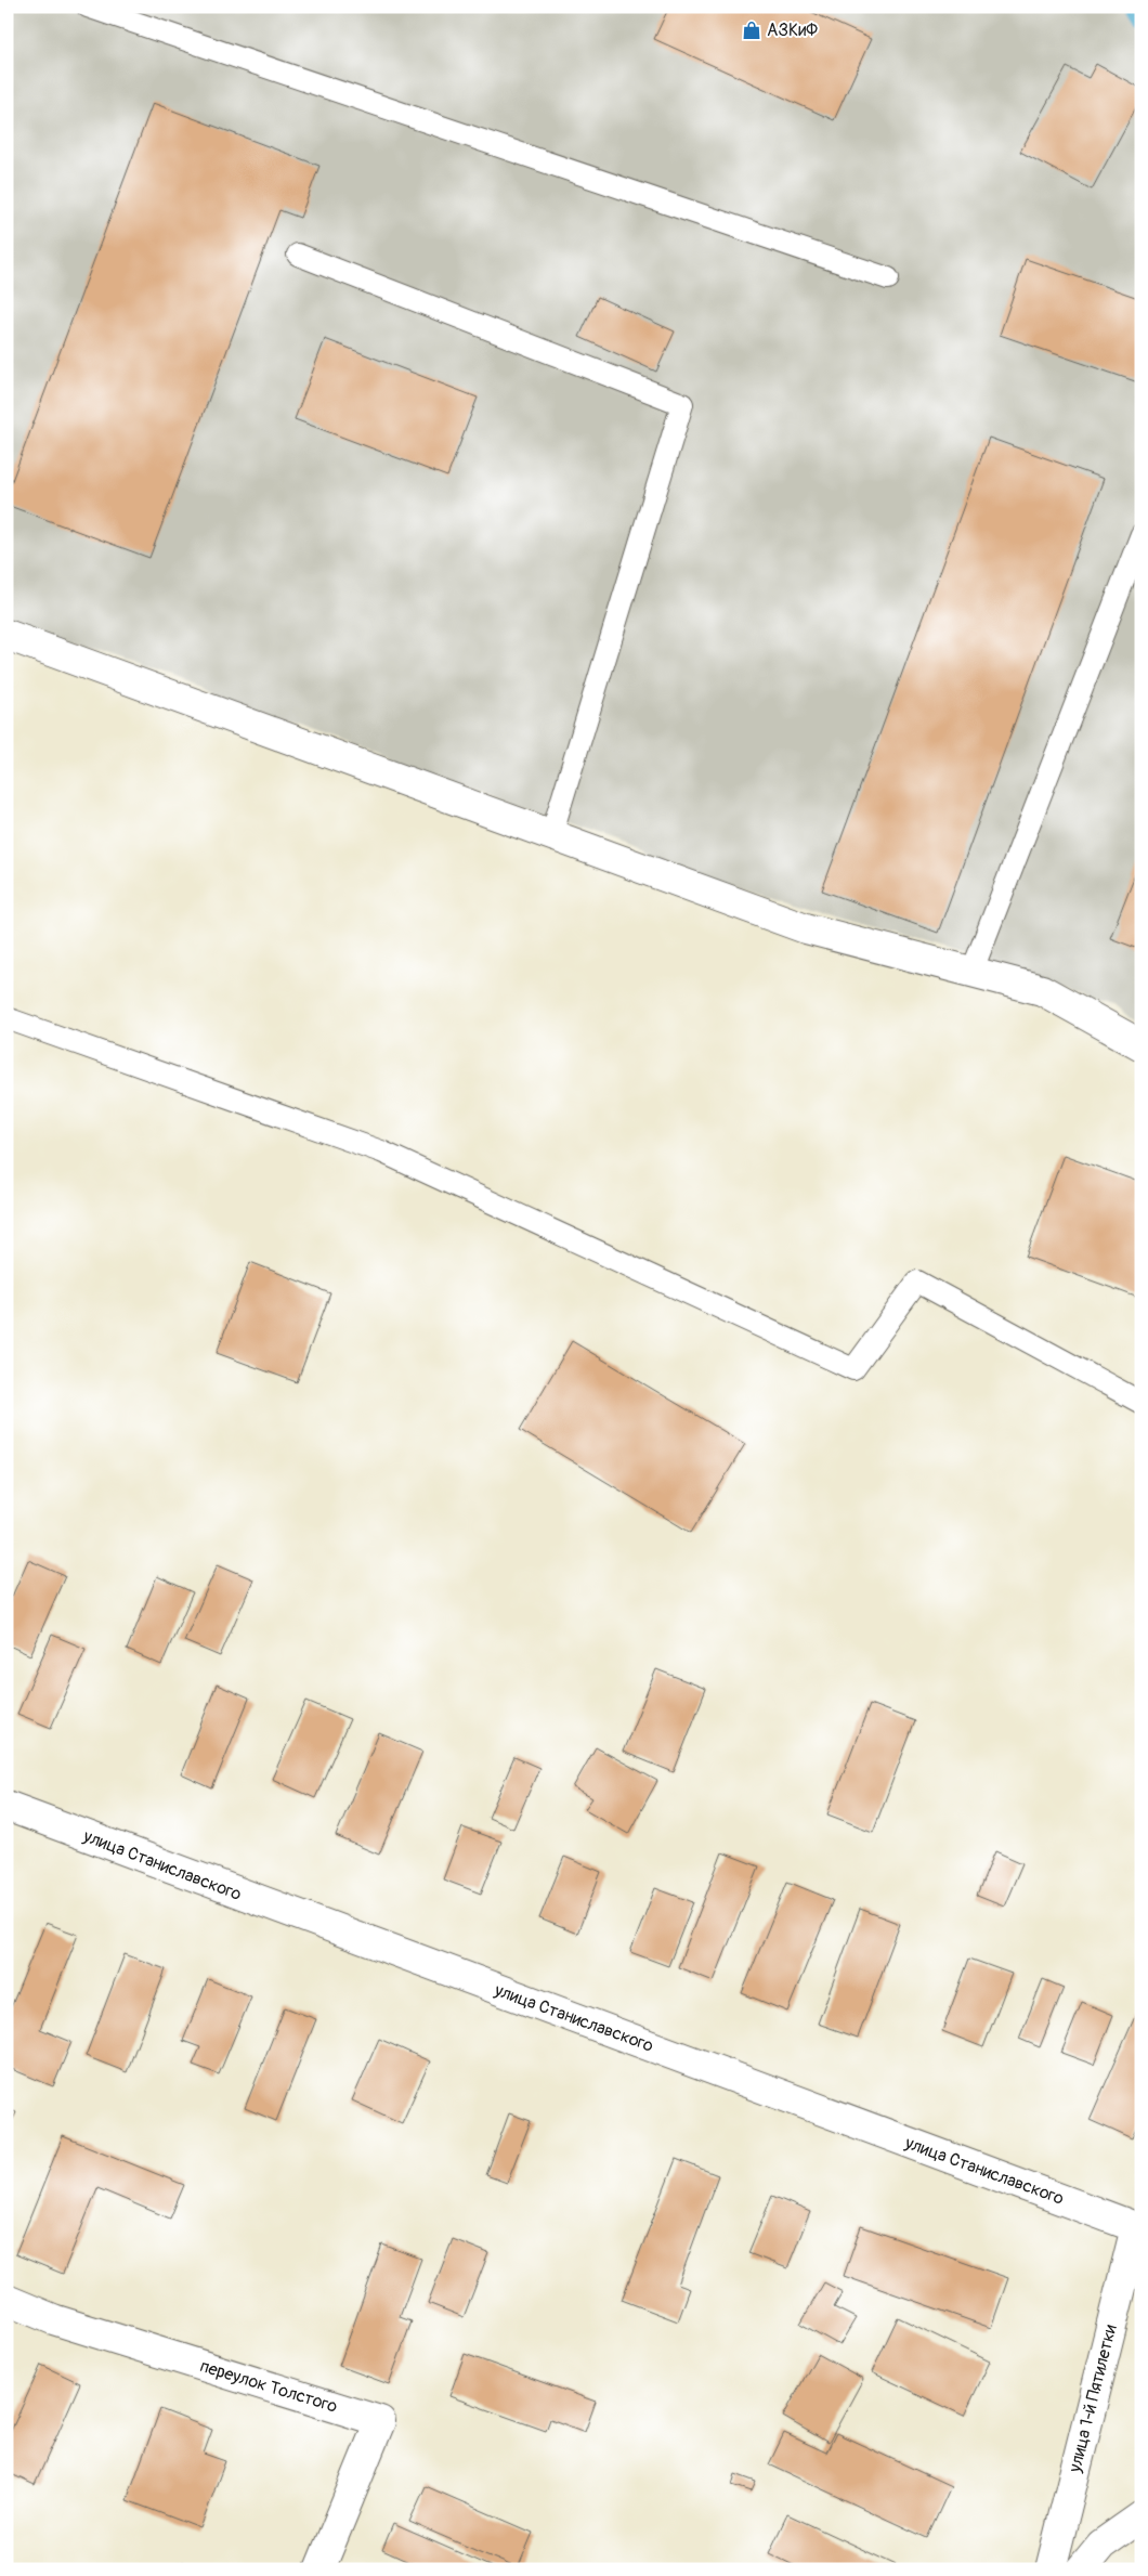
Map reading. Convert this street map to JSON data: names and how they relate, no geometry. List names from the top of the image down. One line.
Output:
{"streets":{"street":["улица Станиславского","переулок Толстого","улица 1-й Пятилетки"]},"crossings":[["улица Станиславского","улица 1-й Пятилетки"]],"places":{"shop":["АЗКиФ"]}}
